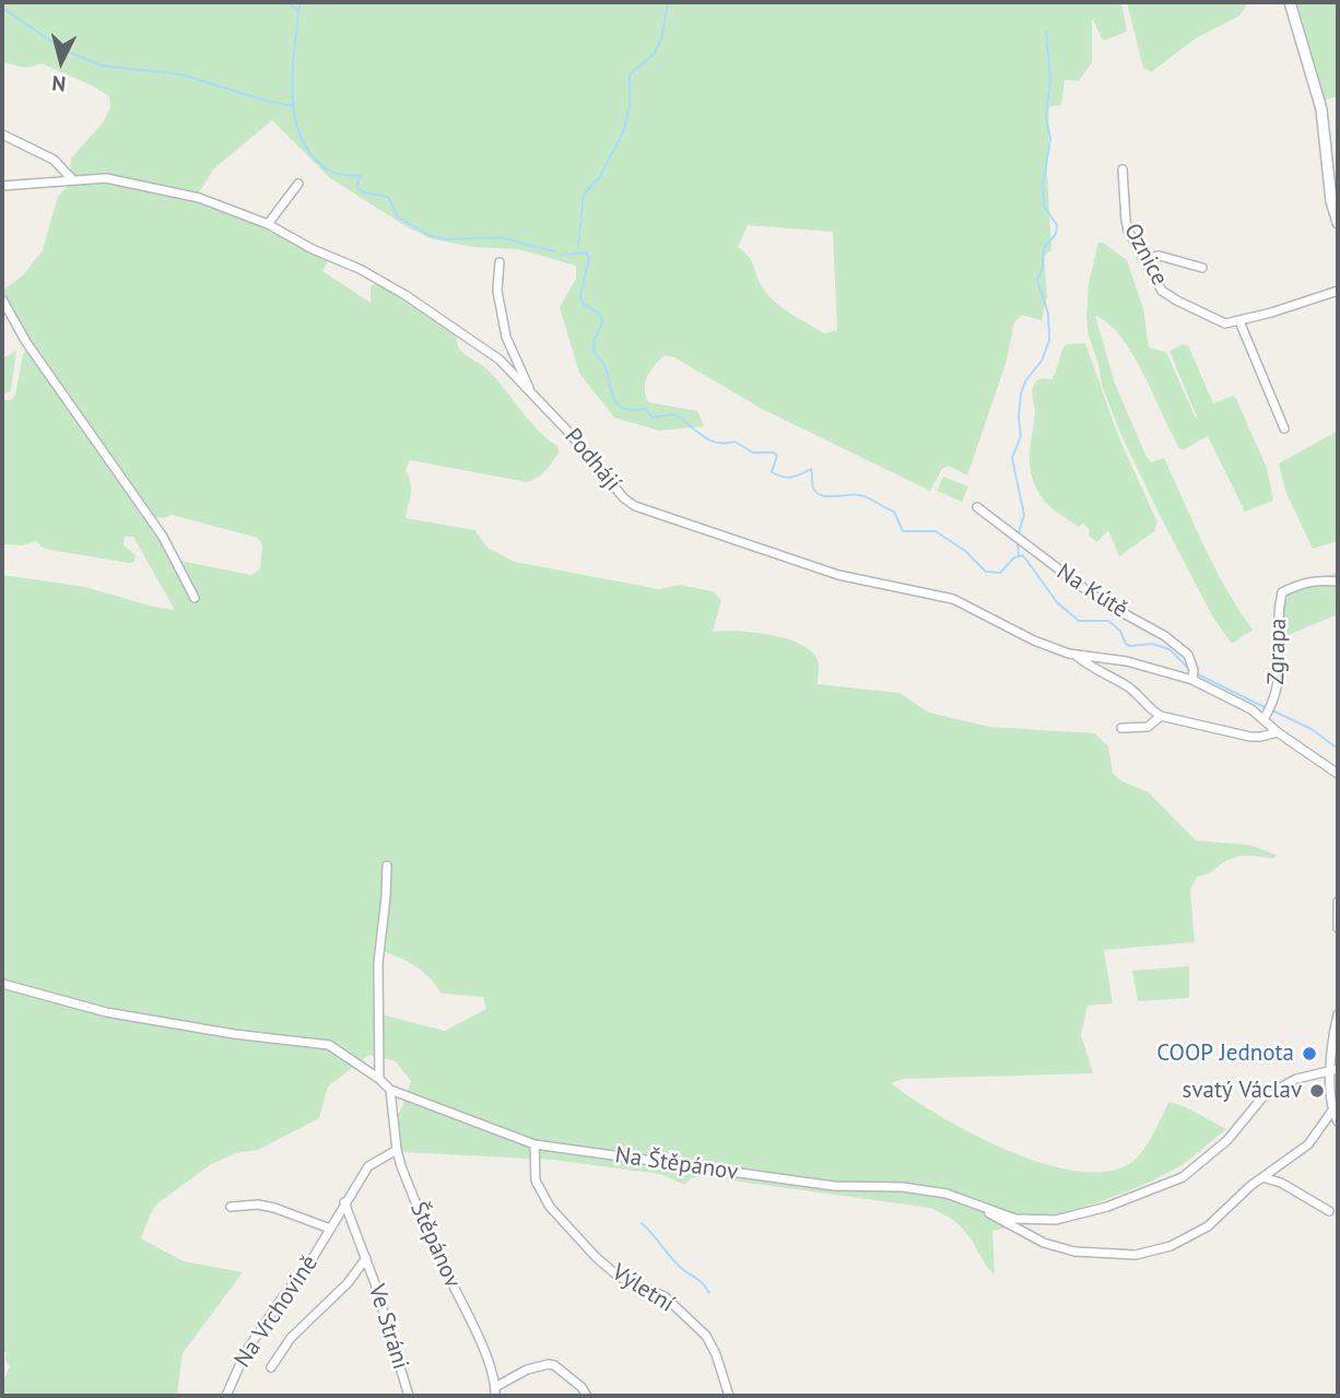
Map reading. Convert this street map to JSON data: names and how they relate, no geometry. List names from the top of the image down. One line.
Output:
{"streets":{"street":["Oznice","Podhájí","Na Kútě","Zgrapa","Na Štěpánov","Štěpánov","Výletní","Na Vrchovině","Ve Stráni"]},"crossings":[["Podhájí","Na Kútě"],["Podhájí","Zgrapa"],["Na Štěpánov","Štěpánov"],["Na Štěpánov","Výletní"],["Štěpánov","Na Vrchovině"],["Na Vrchovině","Ve Stráni"]],"places":["COOP Jednota","svatý Václav"],"north":"bottom"}
